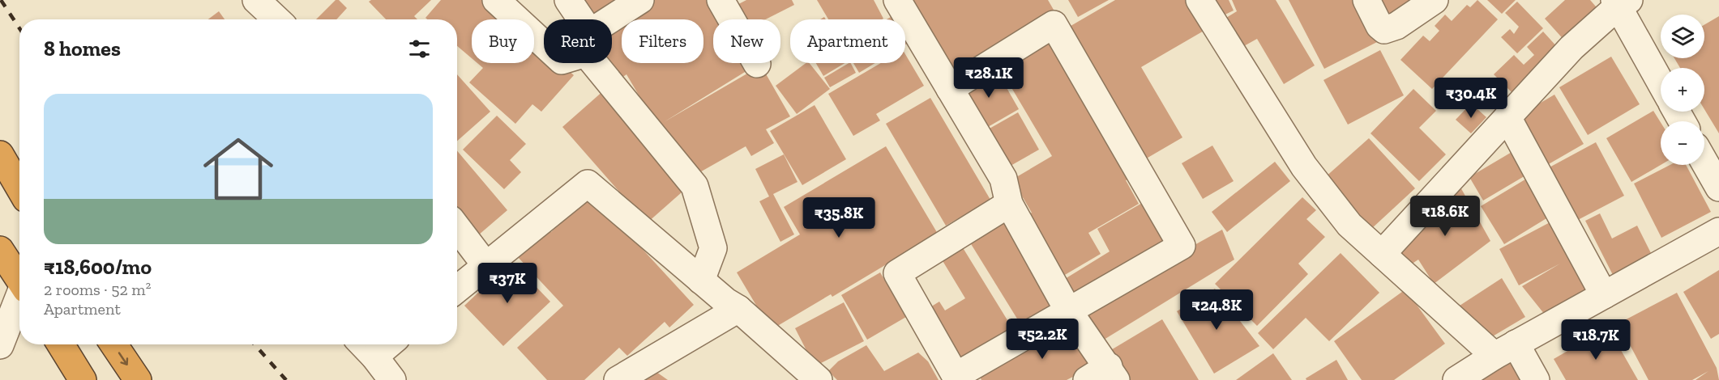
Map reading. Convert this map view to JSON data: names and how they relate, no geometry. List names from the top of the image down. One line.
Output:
{"page":{"map_buttons":["+","−"],"chip":["Buy","Rent","Filters","New","Apartment"],"heading":"8 homes","price":["₹28.1K","₹30.4K","₹18.6K","₹35.8K","₹37K","₹24.8K","₹52.2K","₹18.7K"],"list":[{"name":"₹18,600/mo","note":"2 rooms · 52 m² · Apartment"}]}}
